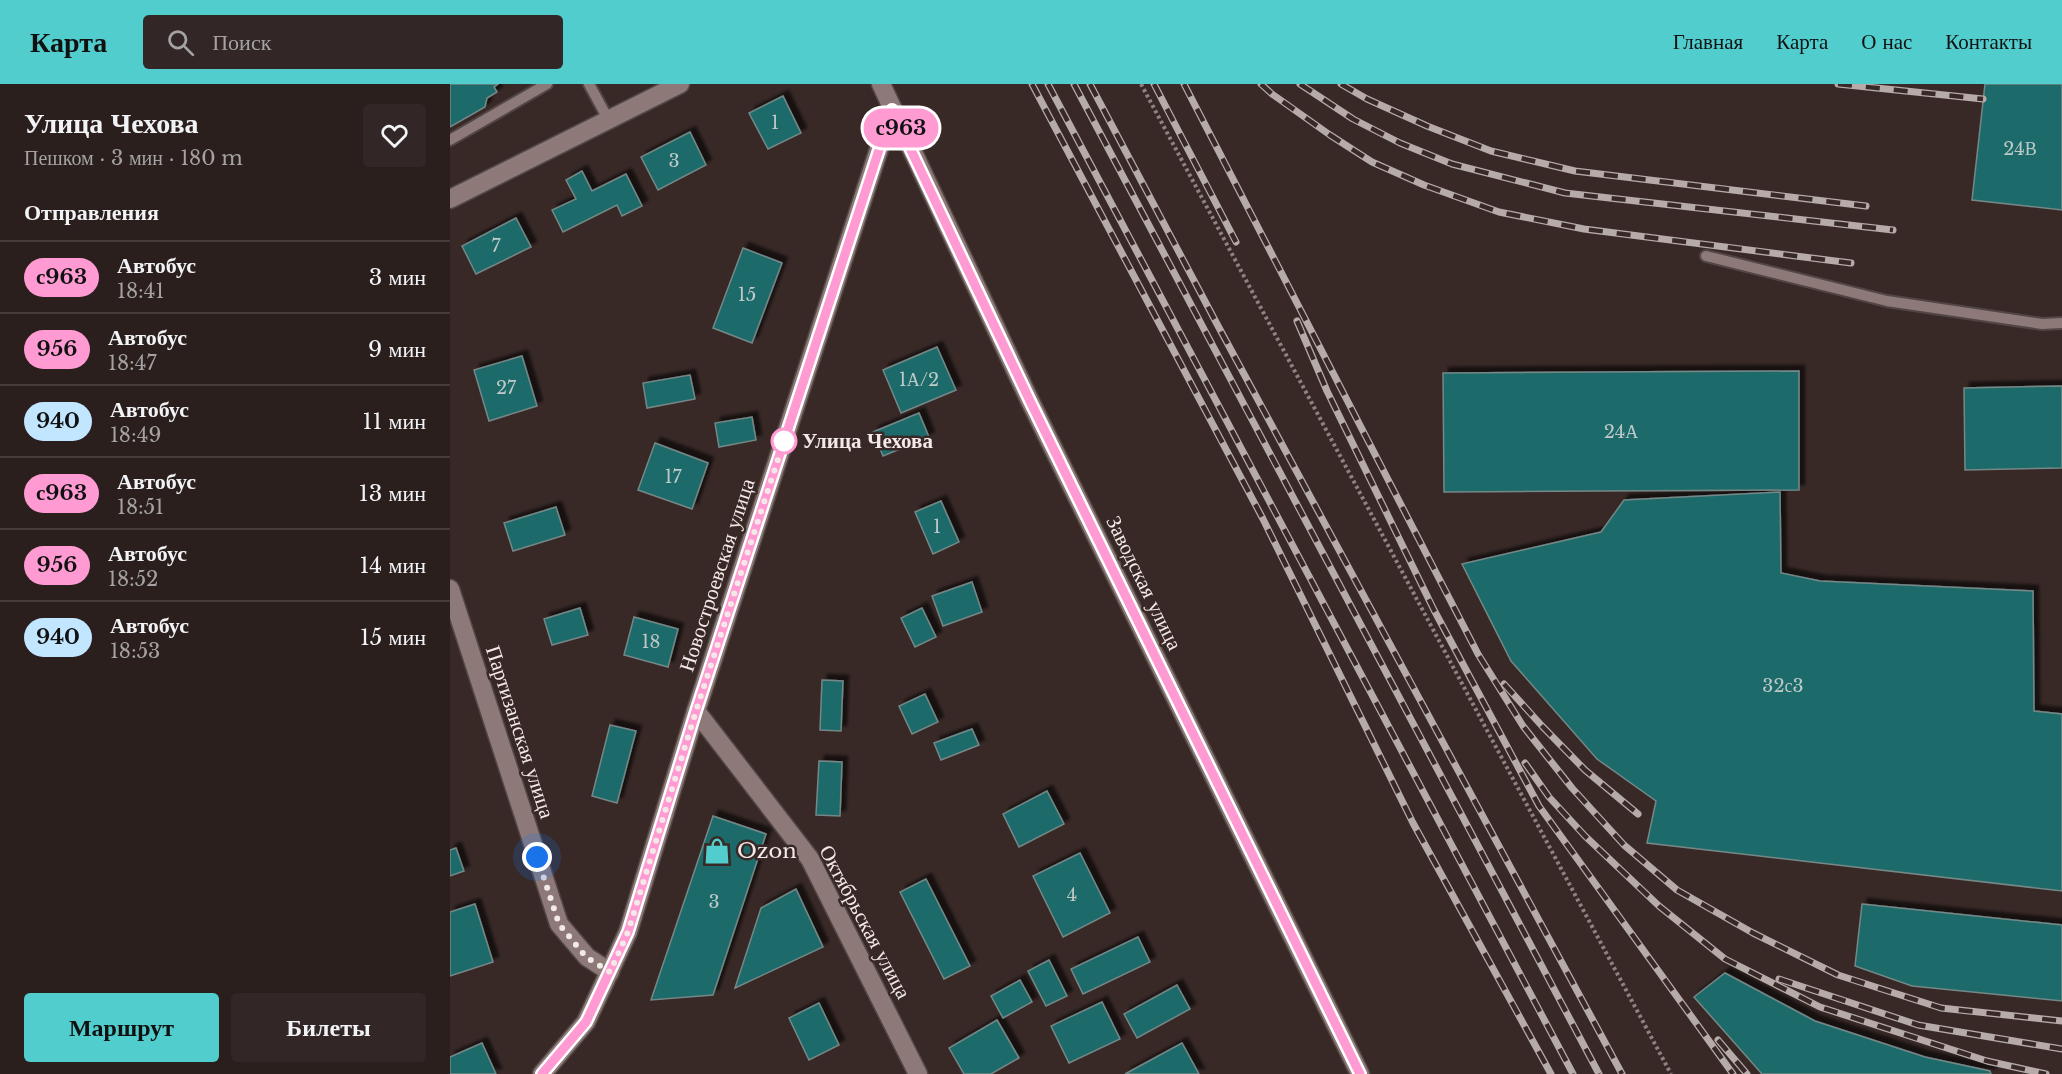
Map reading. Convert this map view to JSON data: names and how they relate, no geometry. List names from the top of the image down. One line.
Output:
{"streets":{"street":["Новостроевская улица","Заводская улица","Партизанская улица","Октябрьская улица"]},"crossings":[["Новостроевская улица","Заводская улица"],["Новостроевская улица","Партизанская улица"],["Новостроевская улица","Октябрьская улица"]],"places":{"other":["Улица Чехова"],"shop":["Ozon"]},"lines":["bus line с963"],"house_numbers":["1","24В","3","7","15","1А/2","27","24А","17","1","18","32с3","4","3"],"page":{"header":"Карта","search":"Поиск","nav":["Главная","Карта","О нас","Контакты"],"heading":[["Улица Чехова","Пешком · 3 мин · 180 m"],"Отправления"],"on_map":"с963","list":[{"mark":"с963","name":"Автобус","note":"18:41","value":"3 мин"},{"mark":"956","name":"Автобус","note":"18:47","value":"9 мин"},{"mark":"940","name":"Автобус","note":"18:49","value":"11 мин"},{"mark":"с963","name":"Автобус","note":"18:51","value":"13 мин"},{"mark":"956","name":"Автобус","note":"18:52","value":"14 мин"},{"mark":"940","name":"Автобус","note":"18:53","value":"15 мин"}],"buttons":["Маршрут","Билеты"]}}
